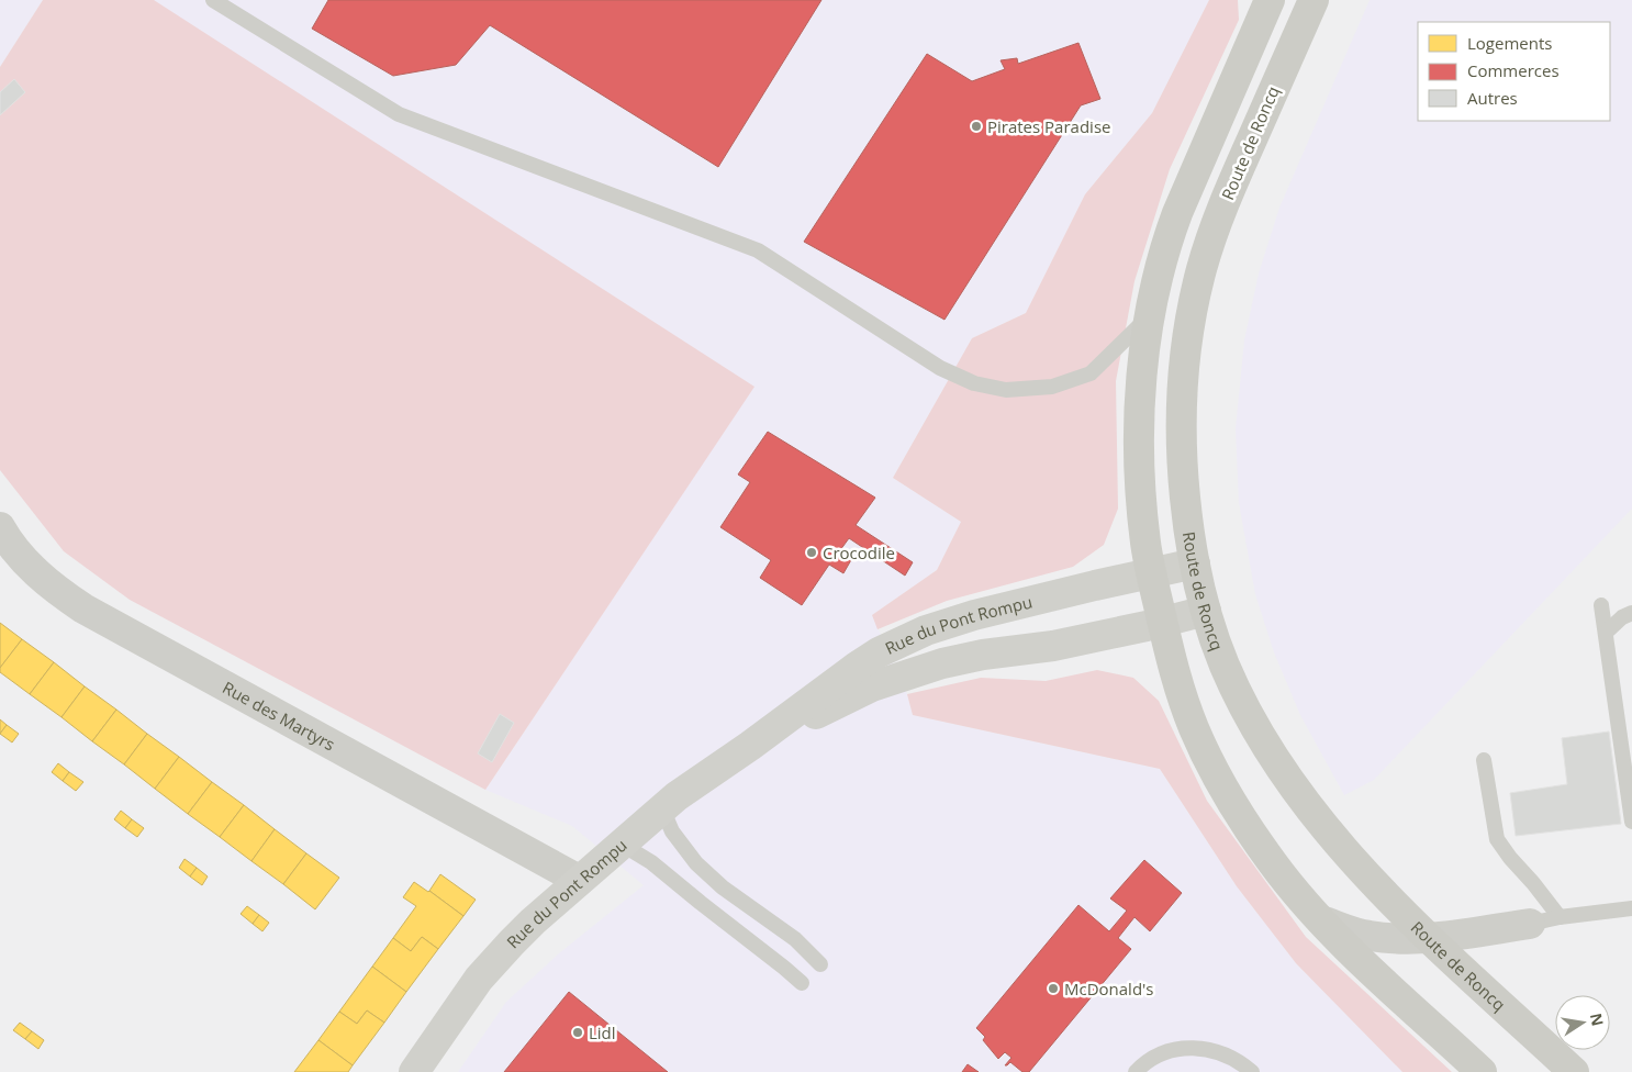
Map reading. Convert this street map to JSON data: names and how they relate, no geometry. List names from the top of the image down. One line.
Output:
{"streets":{"main road":["Route de Roncq"],"street":["Rue du Pont Rompu","Rue des Martyrs"]},"crossings":[["Route de Roncq","Rue du Pont Rompu"],["Rue du Pont Rompu","Rue des Martyrs"]],"places":["Pirates Paradise","Crocodile","McDonald's","Lidl"],"legend":["Logements","Commerces","Autres"],"north":"right"}
